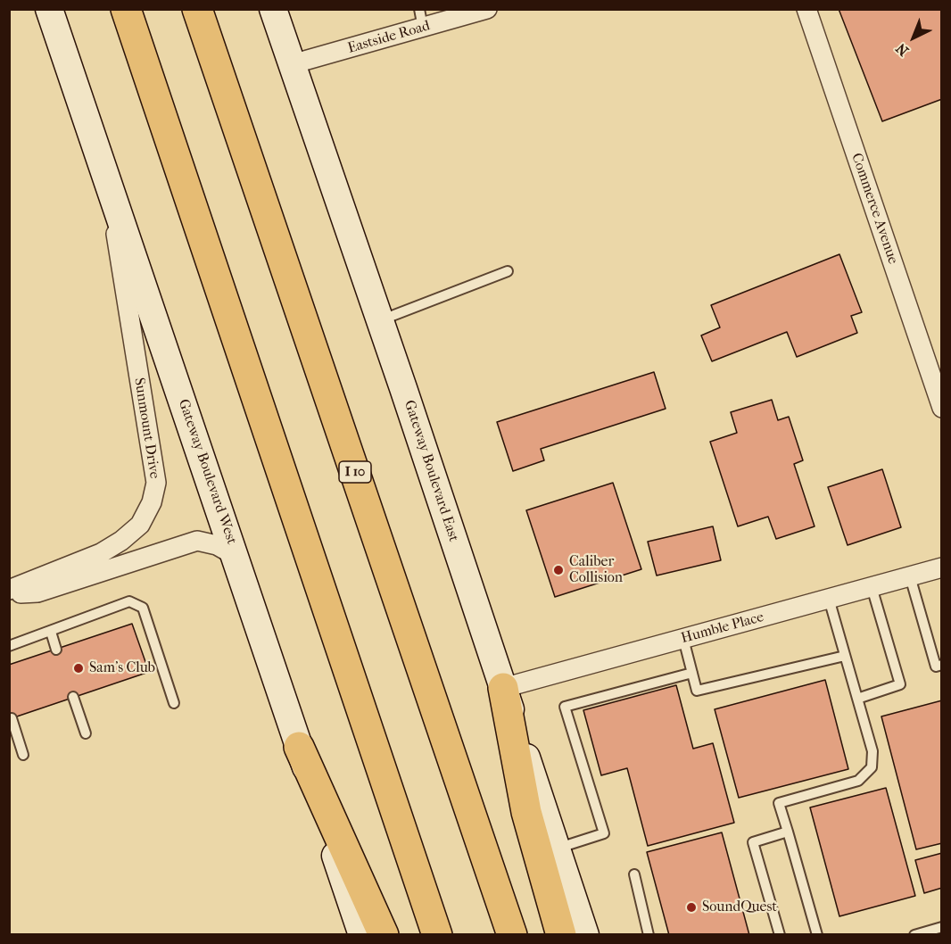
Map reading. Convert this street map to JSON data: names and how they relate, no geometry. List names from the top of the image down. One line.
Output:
{"streets":{"highway":["I 10"],"main road":["Gateway Boulevard East","Gateway Boulevard West"],"street":["Eastside Road","Commerce Avenue","Sunmount Drive","Humble Place"]},"crossings":[["Eastside Road","Gateway Boulevard East"],["Sunmount Drive","Gateway Boulevard West"],["Gateway Boulevard East","Humble Place"]],"places":["Caliber Collision","Sam's Club","SoundQuest"],"north":"bottom left"}
